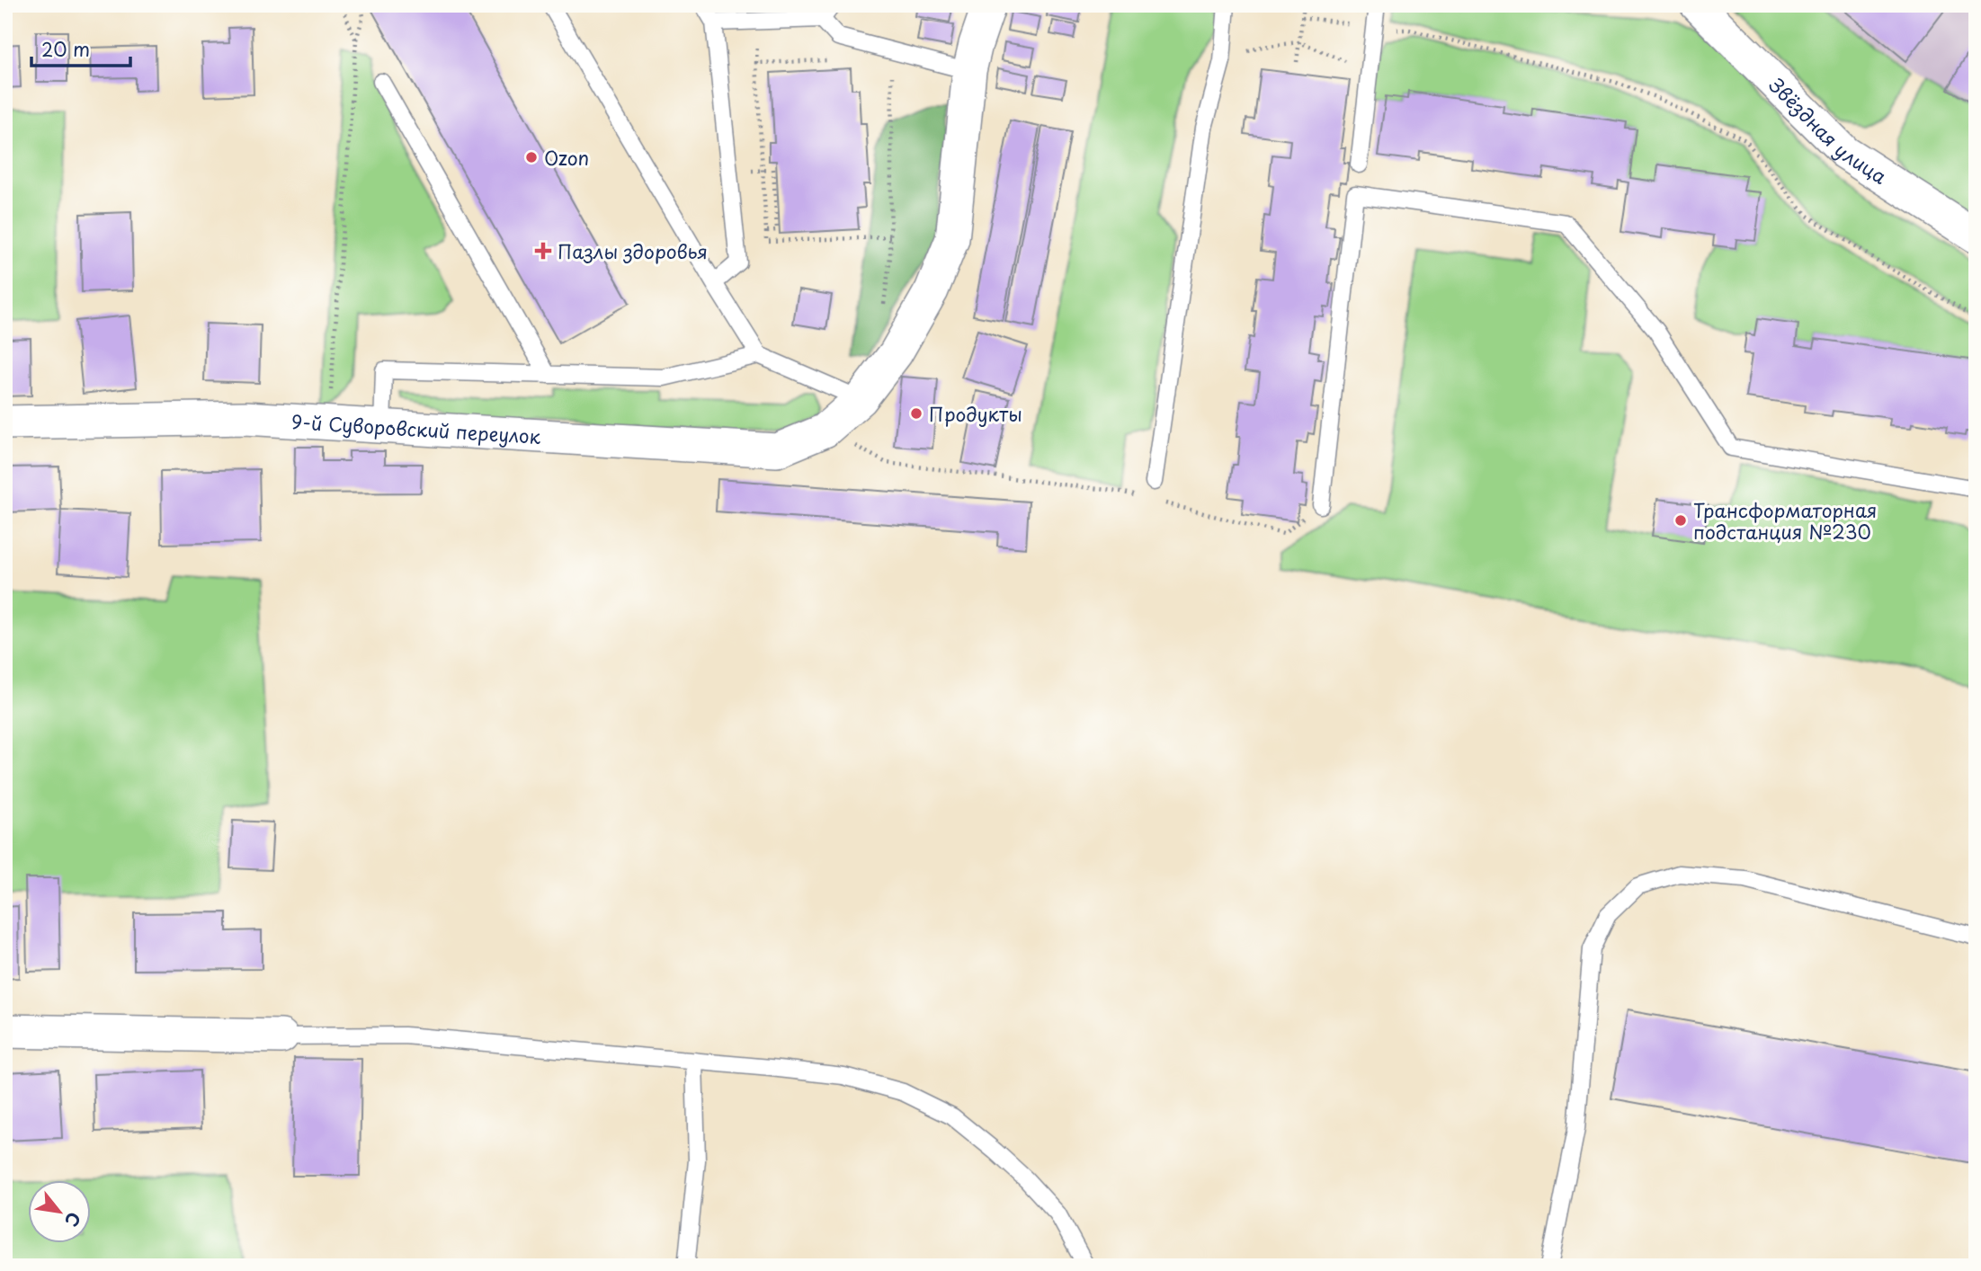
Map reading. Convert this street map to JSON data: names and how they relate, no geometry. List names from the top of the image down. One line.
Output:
{"streets":{"street":["Звёздная улица","9-й Суворовский переулок"]},"places":{"other":["Ozon","Продукты","Трансформаторная подстанция №230"],"health":["Пазлы здоровья"]},"scale_bar":"20 m","north":"bottom right"}
